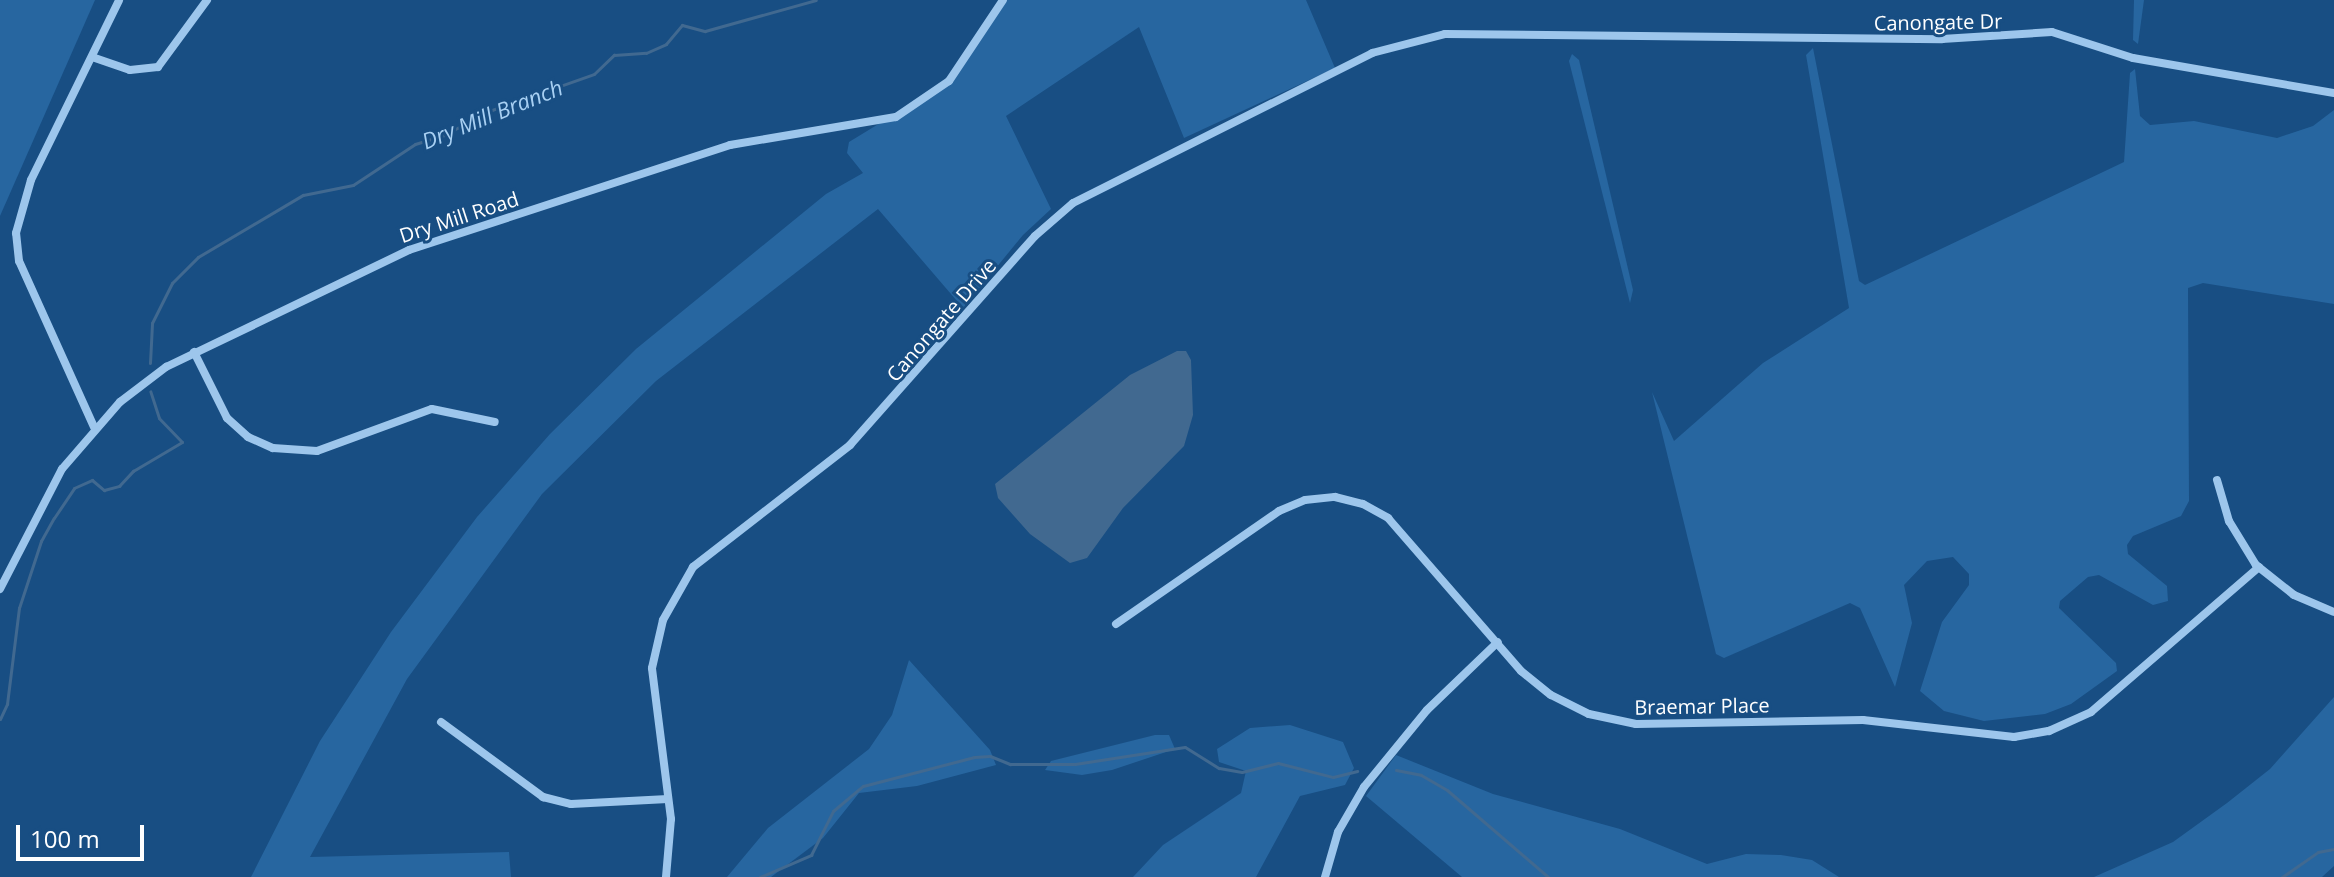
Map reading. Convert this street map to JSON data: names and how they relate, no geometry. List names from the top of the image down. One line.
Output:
{"streets":{"street":["Canongate Dr","Dry Mill Road","Canongate Drive","Braemar Place"]},"crossings":[["Canongate Dr","Canongate Drive"]],"water":["Dry Mill Branch"],"scale_bar":"100 m"}
